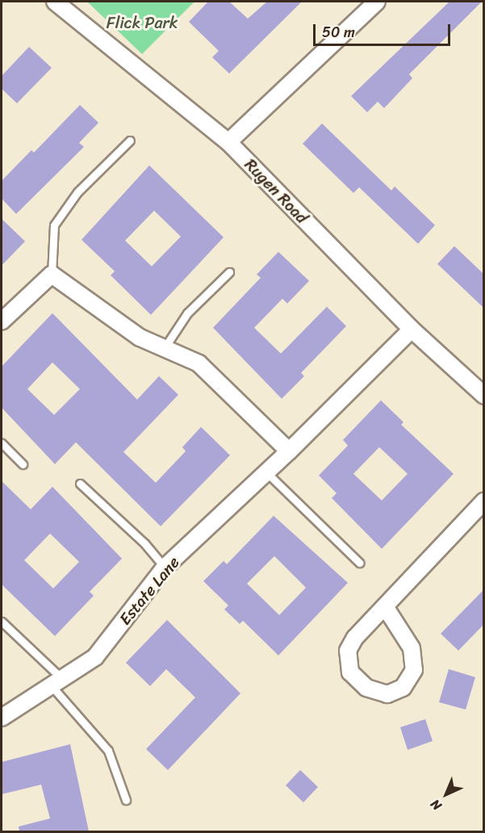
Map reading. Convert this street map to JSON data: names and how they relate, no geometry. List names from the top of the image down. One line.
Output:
{"streets":{"street":["Rugen Road","Estate Lane"]},"crossings":[["Rugen Road","Estate Lane"]],"parks":["Flick Park"],"scale_bar":"50 m","north":"bottom left"}
